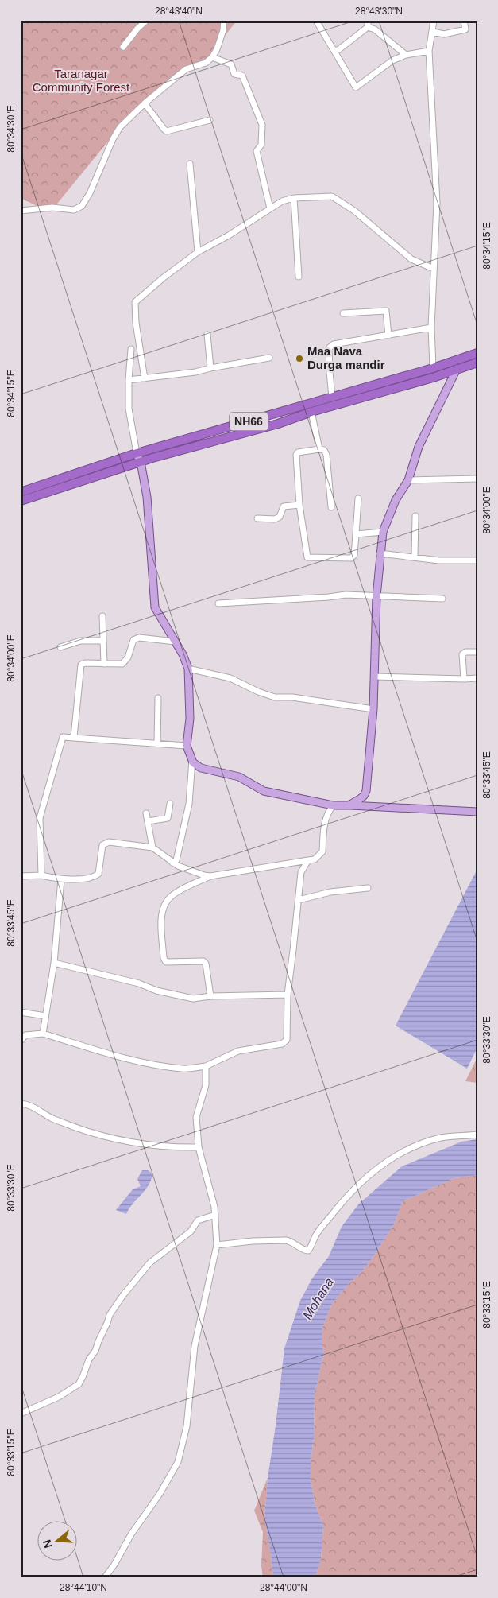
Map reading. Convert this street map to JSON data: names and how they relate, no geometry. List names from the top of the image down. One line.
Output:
{"streets":{"highway":["NH66"]},"water":["Mohana"],"parks":["Taranagar Community Forest"],"places":["Maa Nava Durga mandir"],"north":"left","coordinates":["28°43'40\"N","28°43'30\"N","80°34'30\"E","80°34'15\"E","80°34'00\"E","80°33'45\"E","80°33'30\"E","80°33'15\"E","28°44'10\"N","28°44'00\"N"]}
